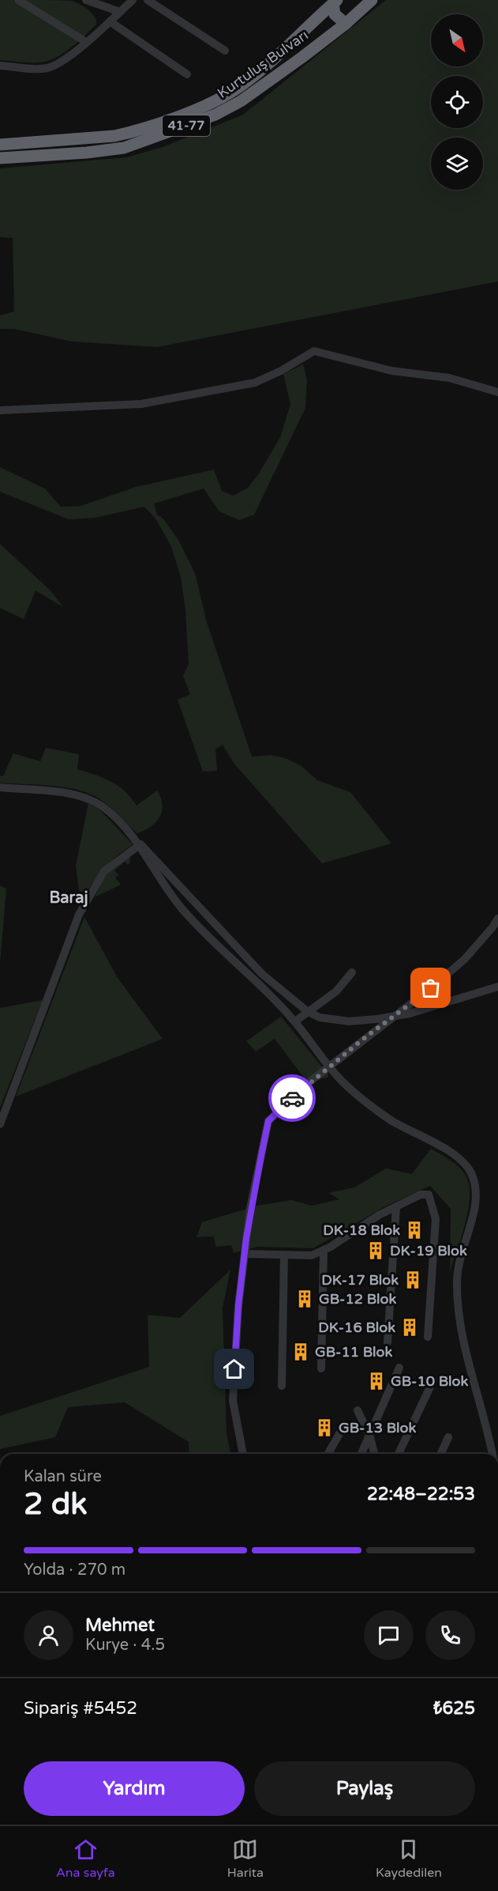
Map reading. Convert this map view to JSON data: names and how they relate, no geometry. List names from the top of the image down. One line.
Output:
{"streets":{"highway":["Kurtuluş Bulvarı","41-77"]},"districts":["Baraj"],"places":{"building":["DK-18 Blok","DK-19 Blok","DK-17 Blok","GB-12 Blok","DK-16 Blok","GB-11 Blok","GB-10 Blok","GB-13 Blok"]},"north":"bottom right","page":{"heading":["2 dk","Kalan süre","22:48–22:53"],"panel":["Mehmet","Kurye · 4.5","Sipariş #5452","₺625"],"bar":"Yolda · 270 m","buttons":["Yardım","Paylaş"],"tabs":["Ana sayfa","Harita","Kaydedilen"]}}
